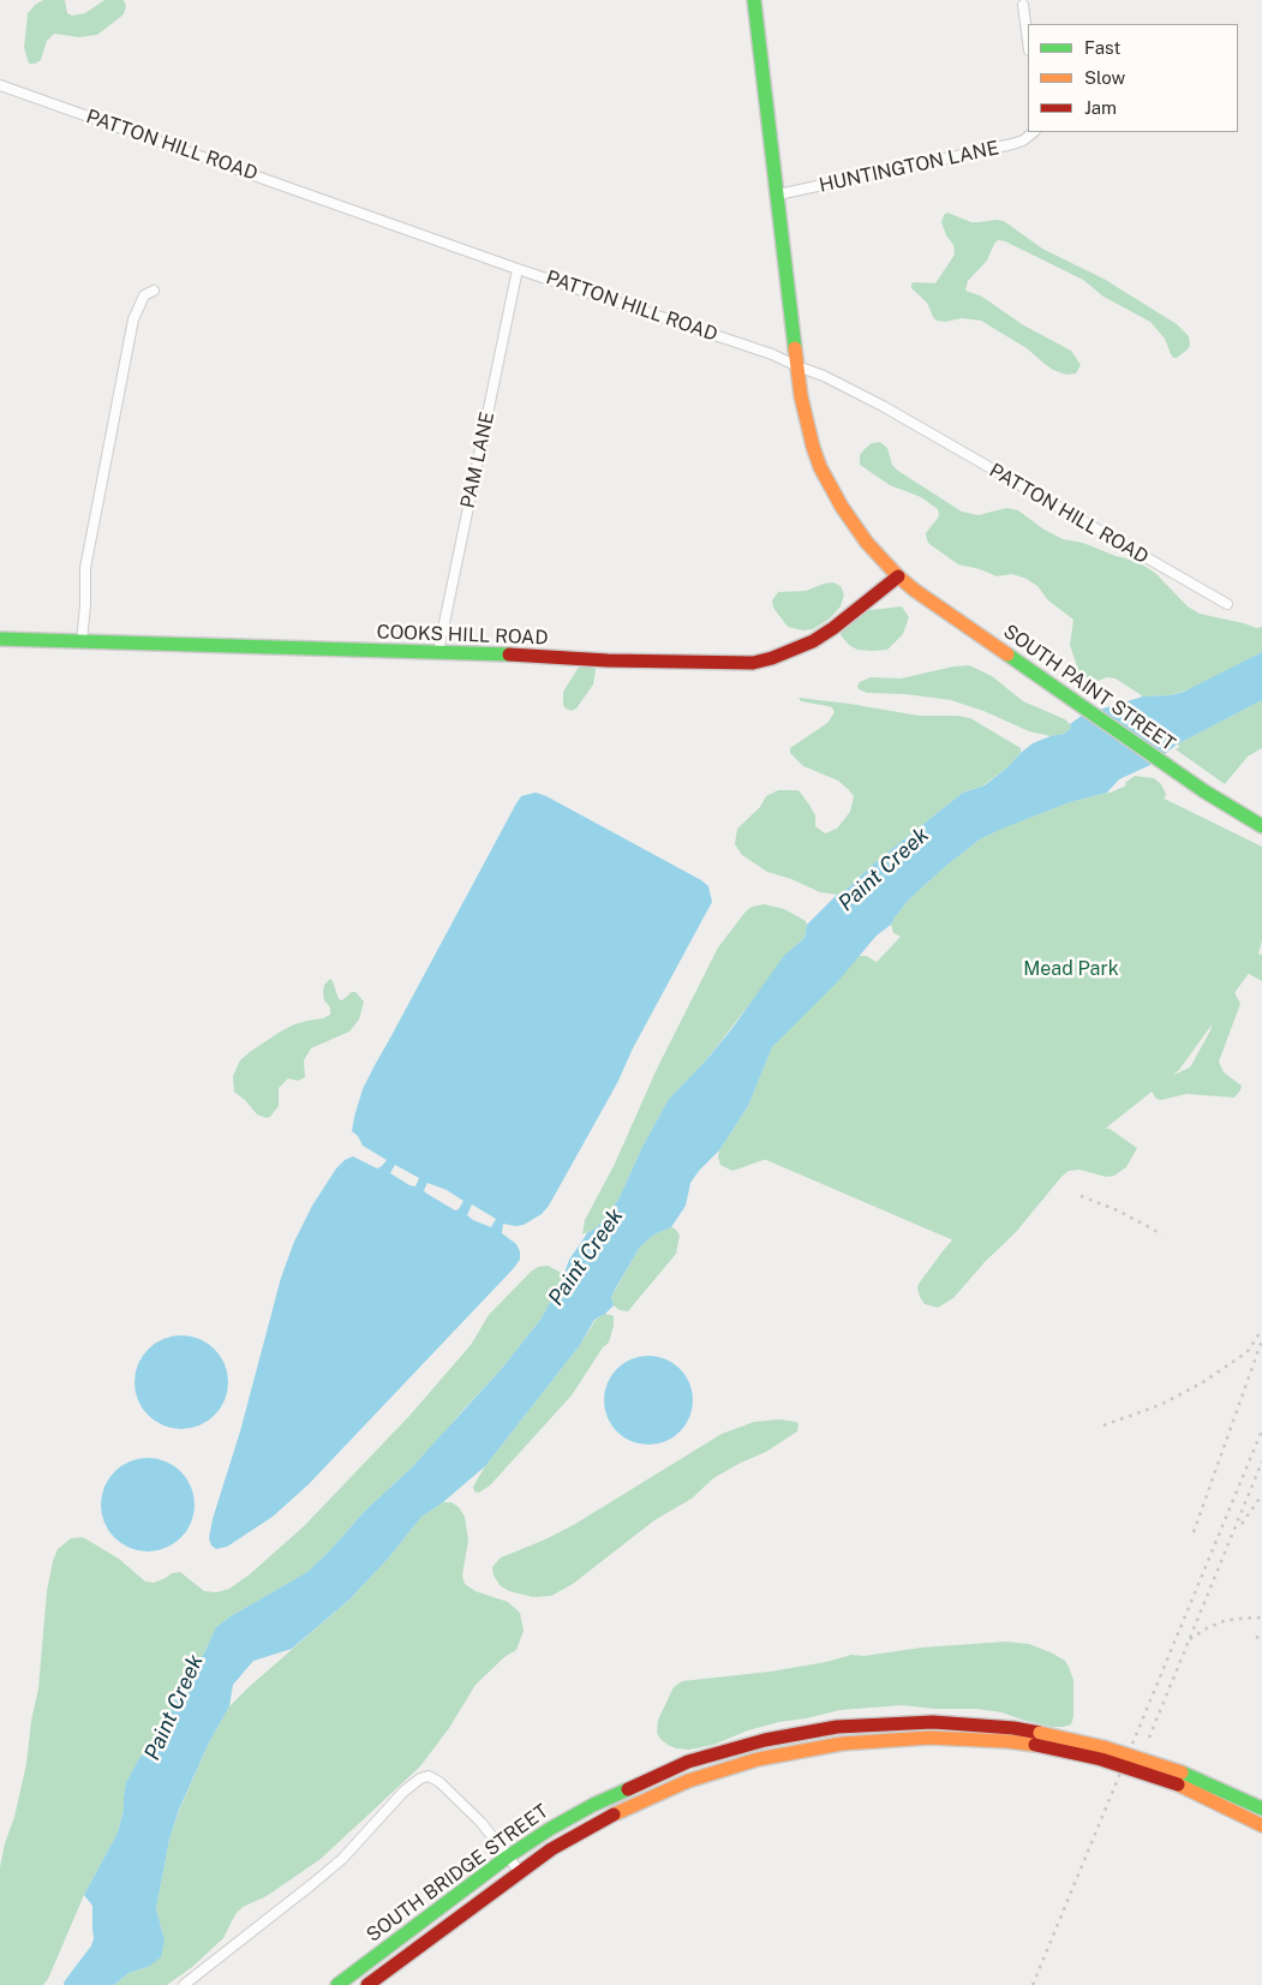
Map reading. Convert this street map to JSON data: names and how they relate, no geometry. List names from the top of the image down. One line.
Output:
{"streets":{"main road":["COOKS HILL ROAD","SOUTH PAINT STREET","SOUTH BRIDGE STREET"],"street":["PATTON HILL ROAD","HUNTINGTON LANE","PAM LANE"]},"crossings":[["PATTON HILL ROAD","PAM LANE"],["PATTON HILL ROAD","SOUTH PAINT STREET"],["HUNTINGTON LANE","SOUTH PAINT STREET"],["PAM LANE","COOKS HILL ROAD"],["COOKS HILL ROAD","SOUTH PAINT STREET"]],"water":["Paint Creek"],"parks":["Mead Park"],"legend":["Fast","Slow","Jam"]}
